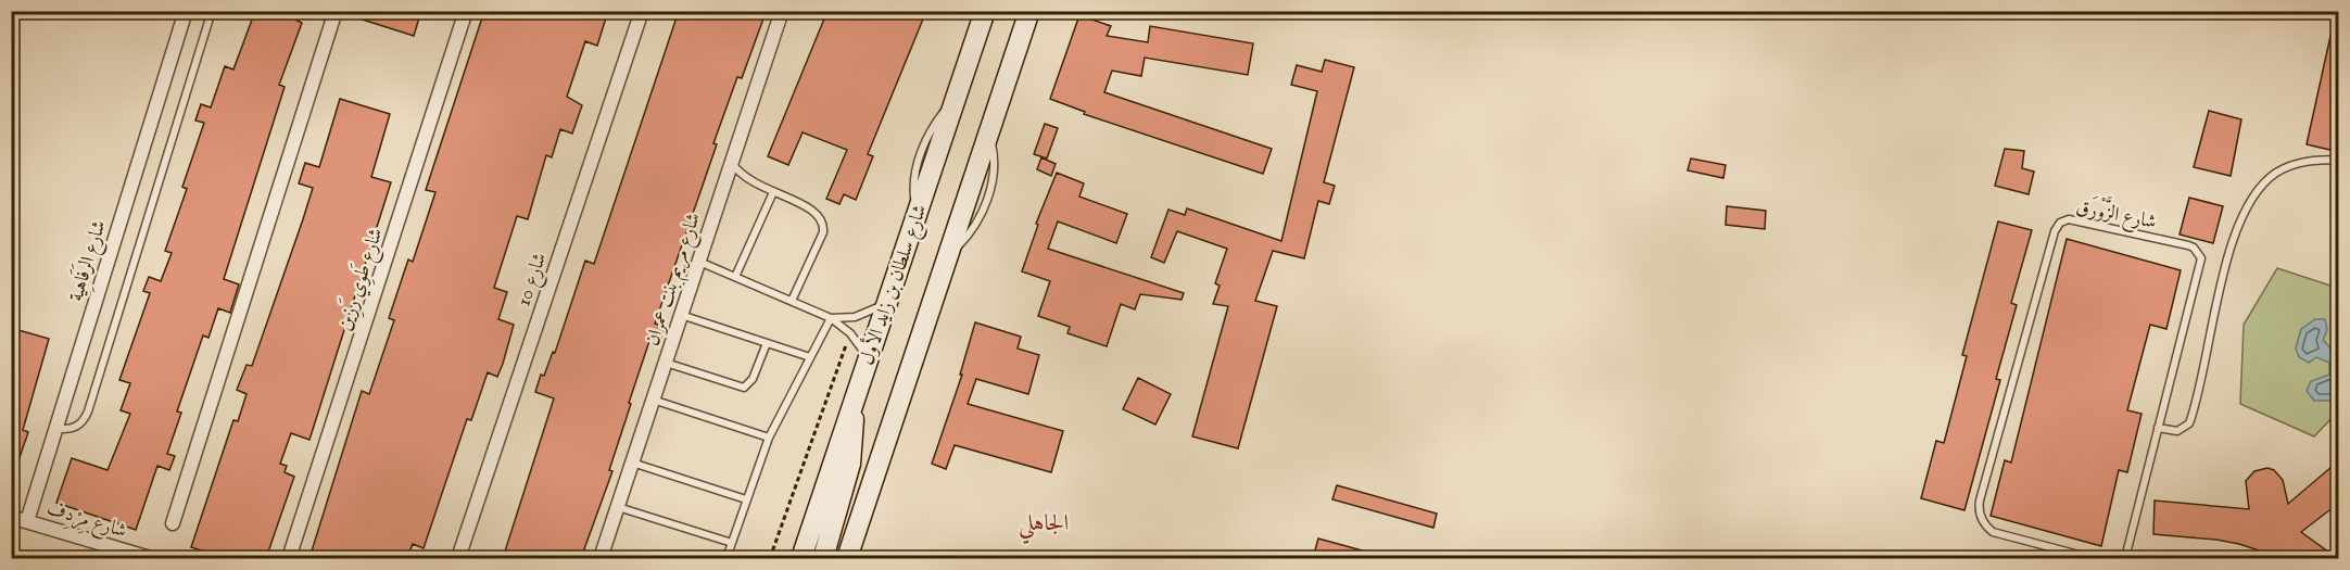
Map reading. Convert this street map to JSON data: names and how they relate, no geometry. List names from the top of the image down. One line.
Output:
{"streets":{"main road":["شارع سلطان بن زايد الأول"],"street":["شارع الرَفَاهِية","شارع طَوِي رَزِين","شارع 10","شارع مريم بنت عمران","شارع مِرْدِف"],"lane":["شارع الزَّوْرَق"]},"crossings":[["شارع الرَفَاهِية","شارع مِرْدِف"]],"districts":["الجاهلي"]}
